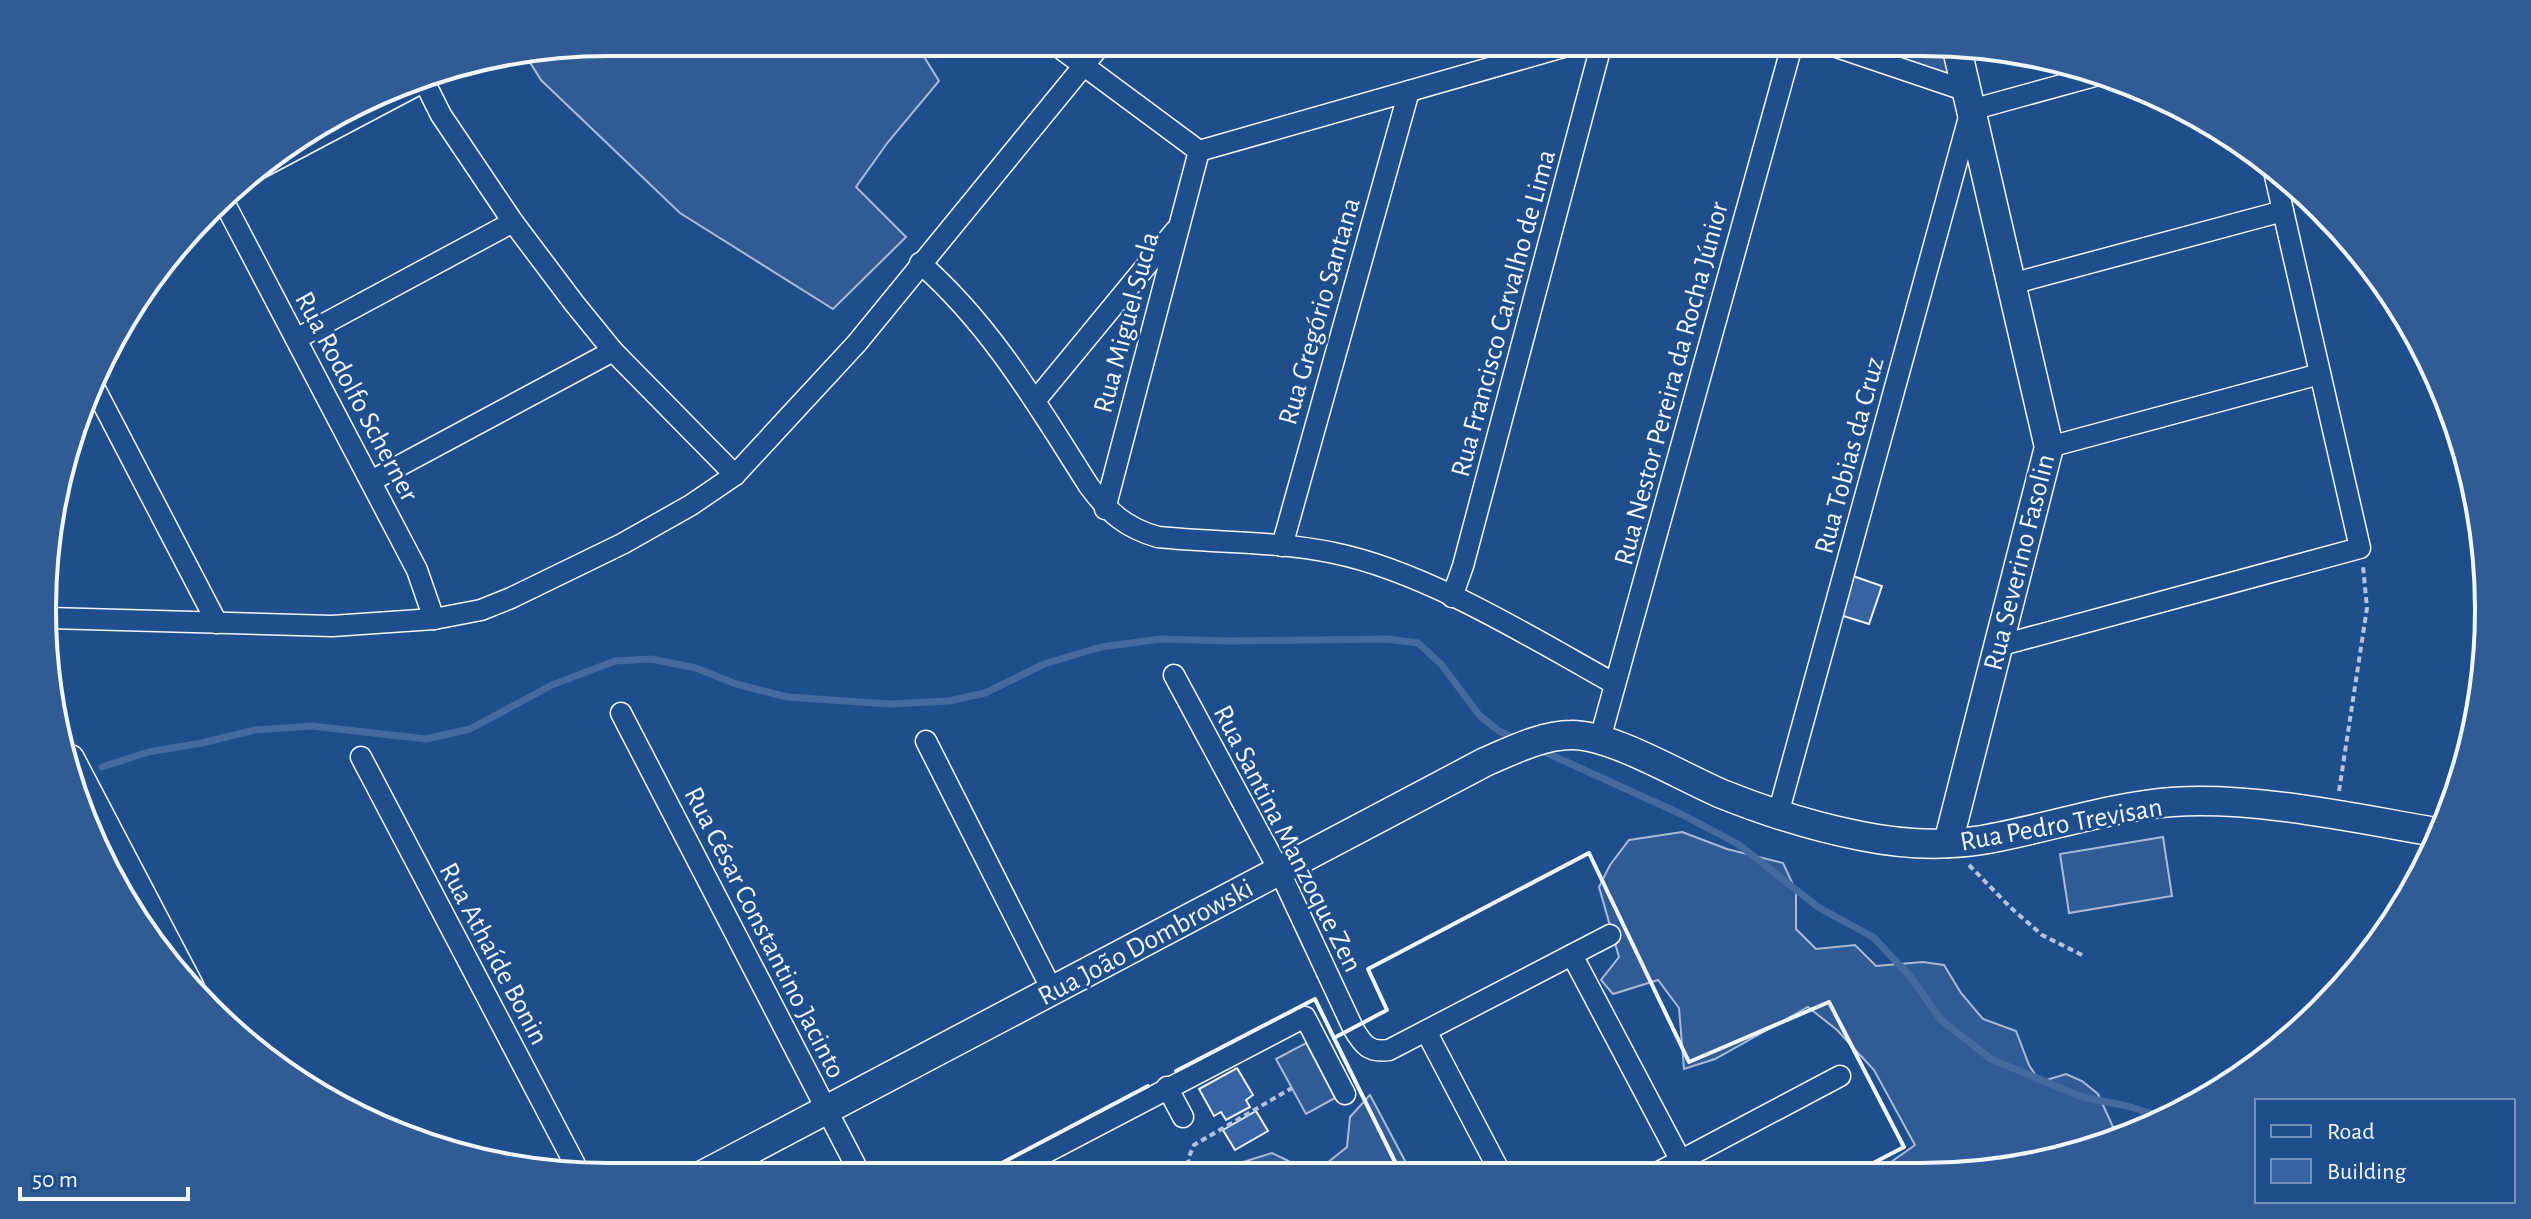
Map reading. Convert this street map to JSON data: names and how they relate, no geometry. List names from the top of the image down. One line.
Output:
{"streets":{"street":["Rua Gregório Santana","Rua Francisco Carvalho de Lima","Rua Miguel Sucla","Rua Nestor Pereira da Rocha Júnior","Rua Rodolfo Scherner","Rua Tobias da Cruz","Rua Severino Fasolin","Rua Pedro Trevisan","Rua Santina Manzoque Zen","Rua César Constantino Jacinto","Rua João Dombrowski","Rua Athaíde Bonin"]},"crossings":[["Rua Nestor Pereira da Rocha Júnior","Rua Pedro Trevisan"],["Rua Nestor Pereira da Rocha Júnior","Rua João Dombrowski"],["Rua Tobias da Cruz","Rua Severino Fasolin"],["Rua Tobias da Cruz","Rua Pedro Trevisan"],["Rua Severino Fasolin","Rua Pedro Trevisan"],["Rua Pedro Trevisan","Rua João Dombrowski"],["Rua Santina Manzoque Zen","Rua João Dombrowski"],["Rua César Constantino Jacinto","Rua João Dombrowski"]],"legend":["Road","Building"],"scale_bar":"50 m"}
